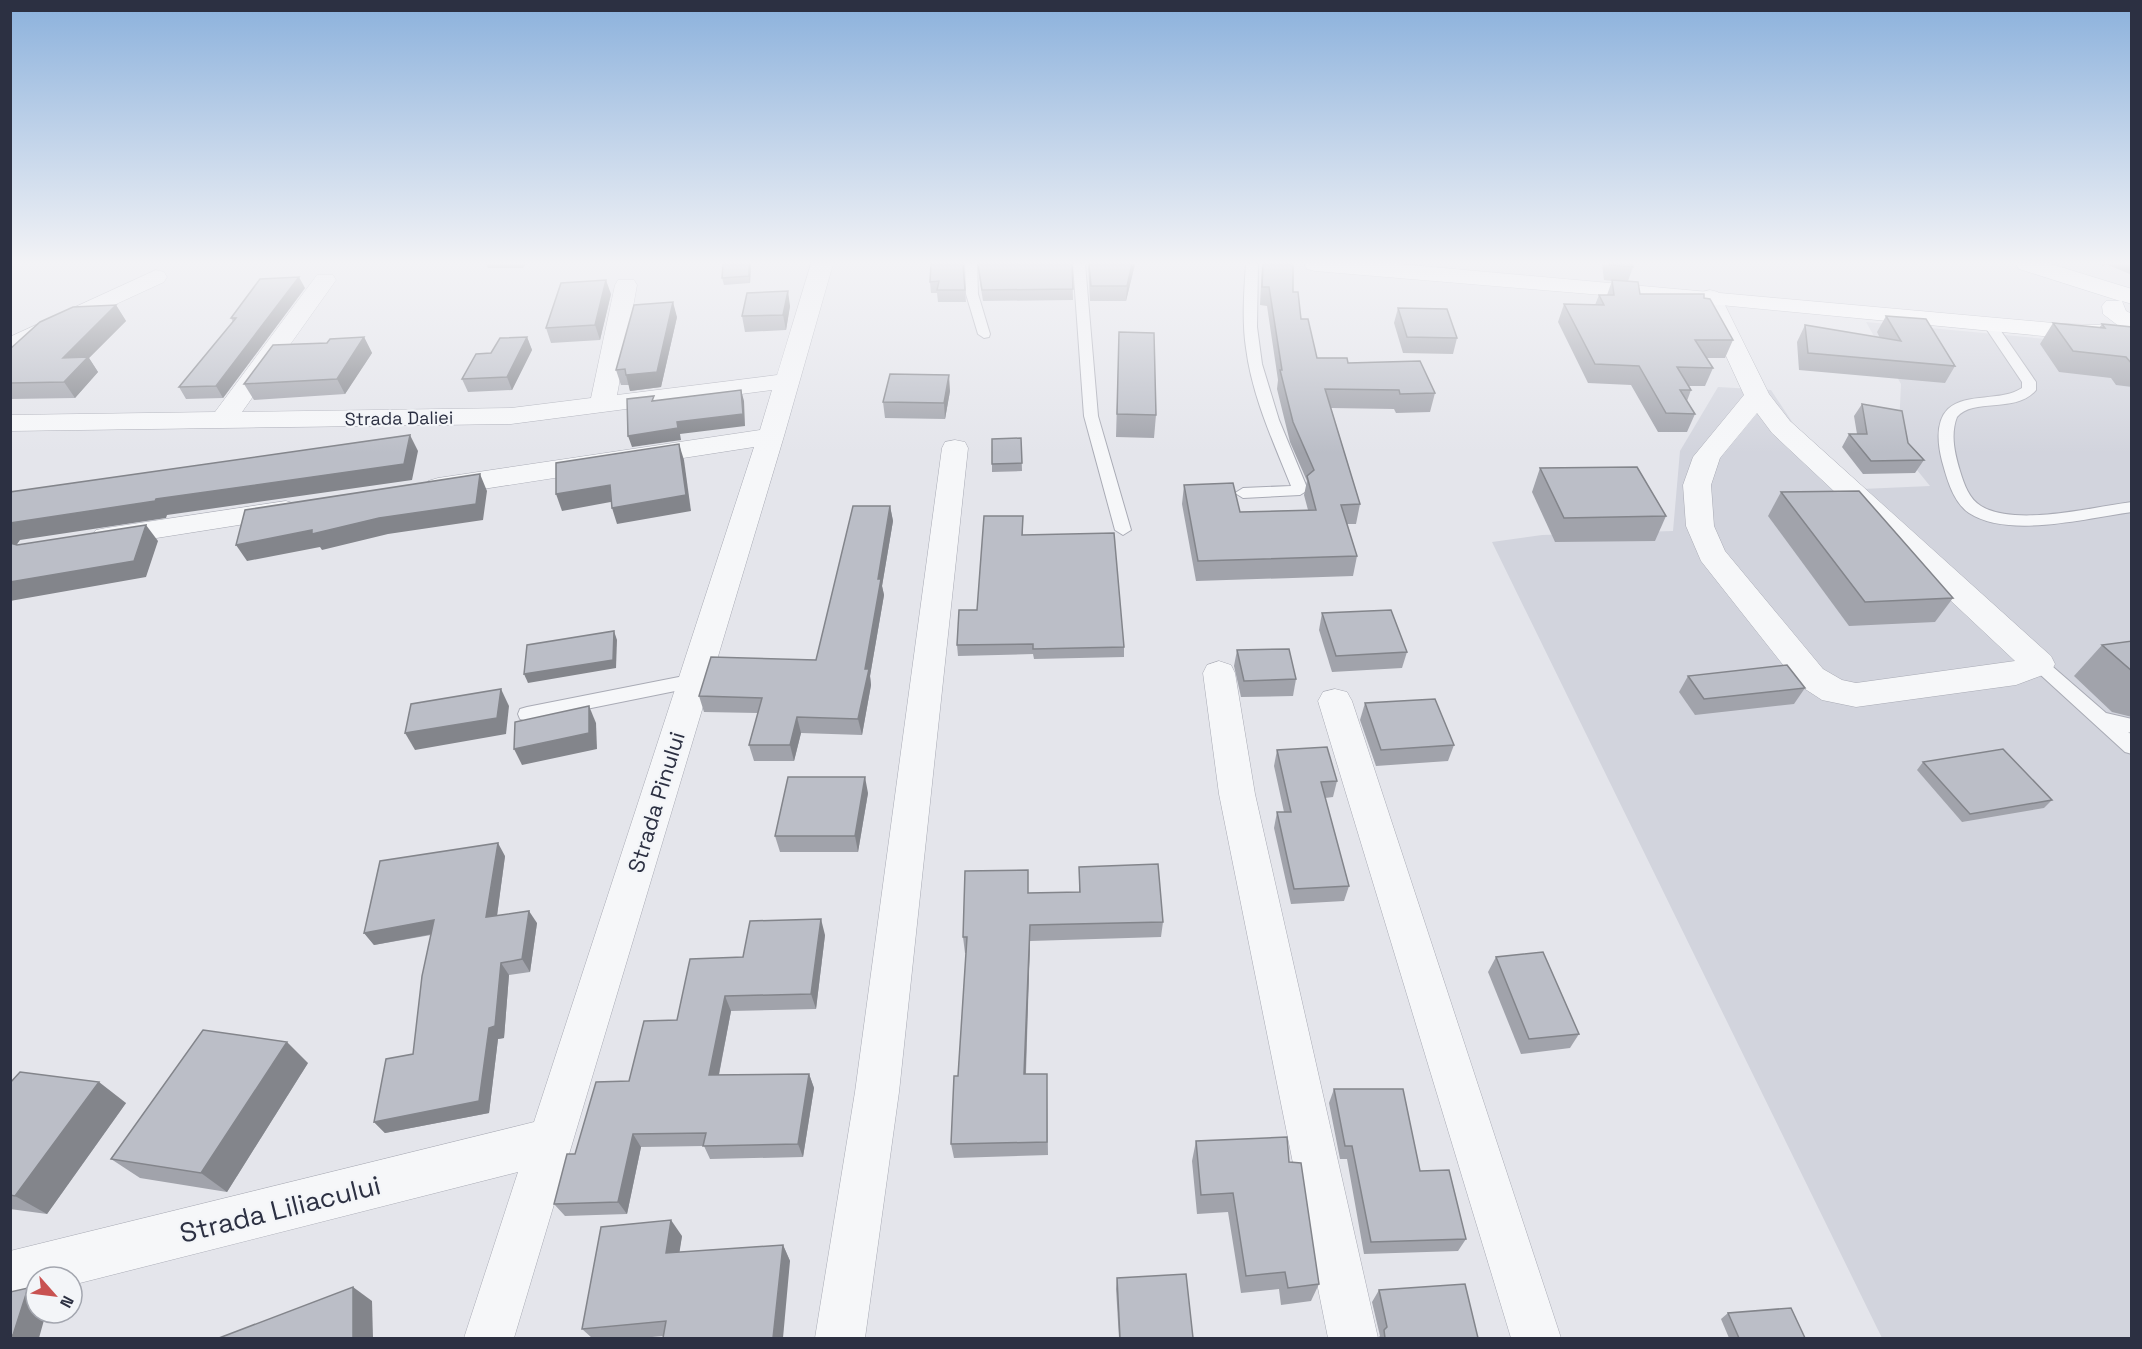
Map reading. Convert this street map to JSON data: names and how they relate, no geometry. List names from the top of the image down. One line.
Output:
{"streets":{"street":["Strada Daliei","Strada Pinului","Strada Liliacului"]},"crossings":[["Strada Daliei","Strada Pinului"],["Strada Pinului","Strada Liliacului"]],"north":"bottom right"}
